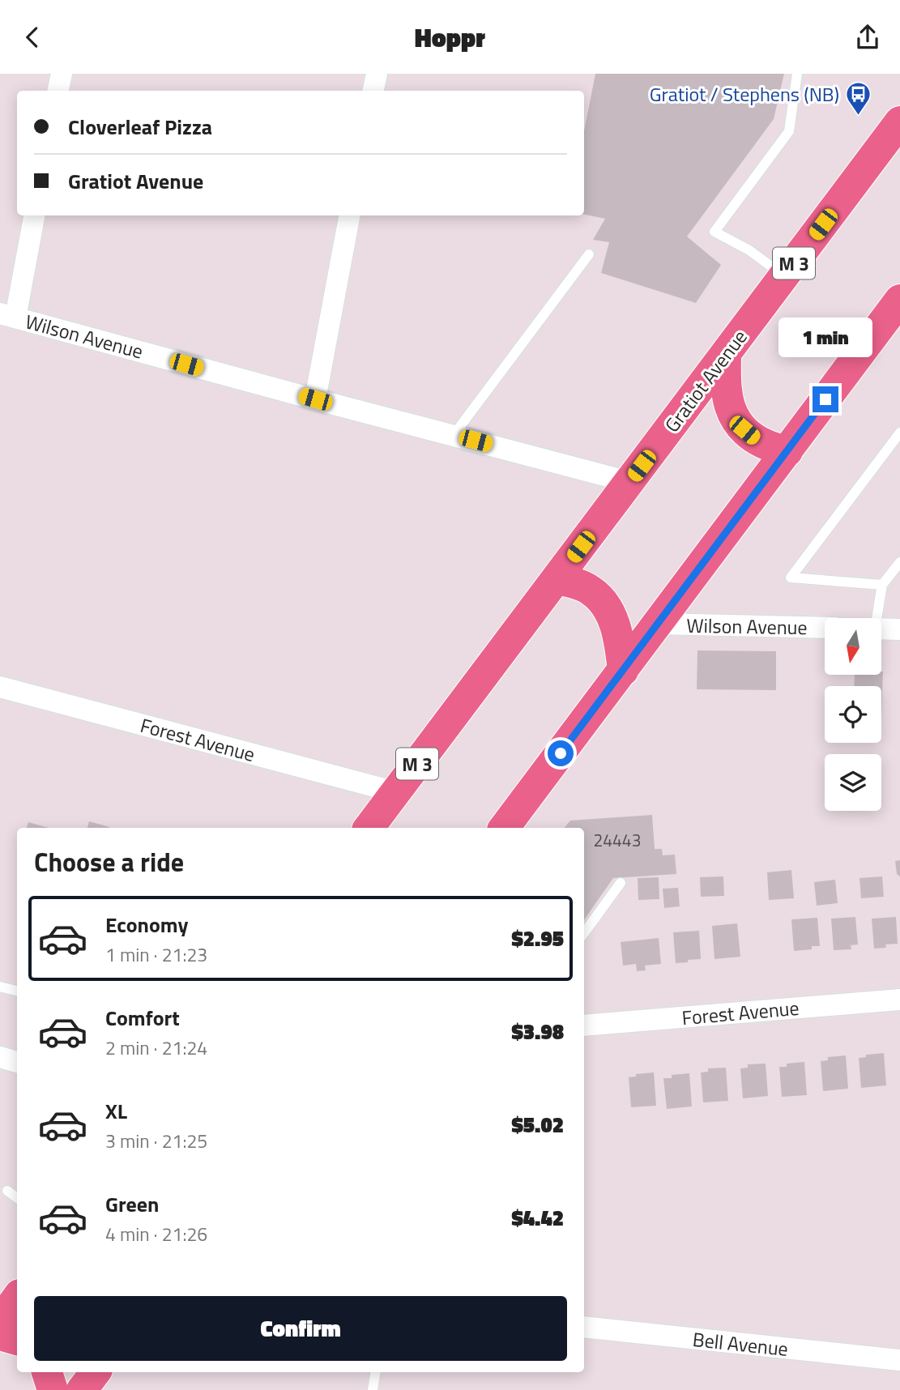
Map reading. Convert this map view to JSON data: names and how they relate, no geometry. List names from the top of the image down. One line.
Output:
{"streets":{"main road":["M 3","Gratiot Avenue"],"street":["Wilson Avenue","Forest Avenue","Bell Avenue"]},"crossings":[["Wilson Avenue","Gratiot Avenue"],["Gratiot Avenue","Forest Avenue"]],"places":{"bus stop":["Gratiot / Stephens (NB)"]},"house_numbers":["24443"],"north":"bottom","page":{"header":"Hoppr","banner":["Cloverleaf Pizza","Gratiot Avenue"],"bubble":"1 min","heading":"Choose a ride","list":[{"name":"Economy","note":"1 min · 21:23","value":"$2.95"},{"name":"Comfort","note":"2 min · 21:24","value":"$3.98"},{"name":"XL","note":"3 min · 21:25","value":"$5.02"},{"name":"Green","note":"4 min · 21:26","value":"$4.42"}],"buttons":"Confirm"}}
